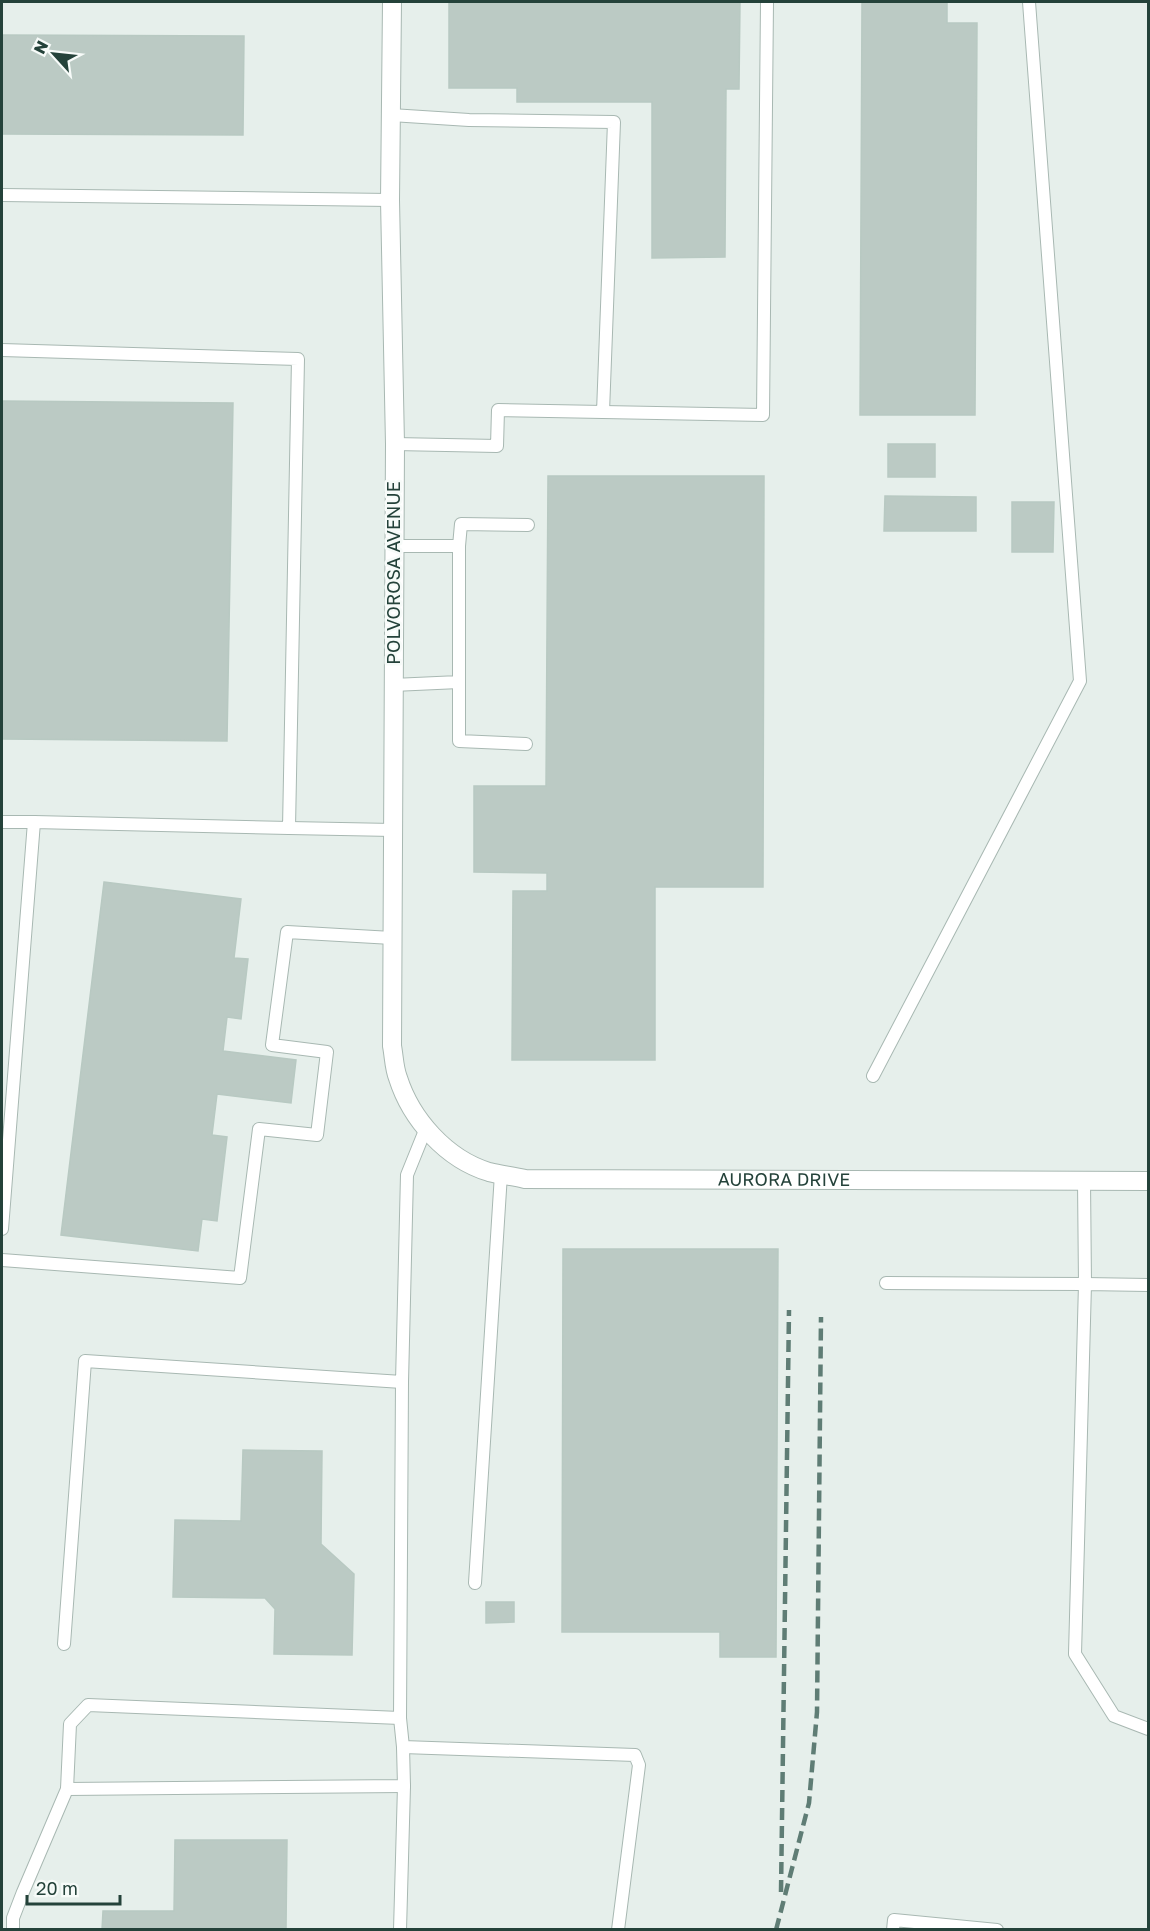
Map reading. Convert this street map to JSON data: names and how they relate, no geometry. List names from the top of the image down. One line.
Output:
{"streets":{"street":["POLVOROSA AVENUE","AURORA DRIVE"]},"crossings":[["POLVOROSA AVENUE","AURORA DRIVE"]],"scale_bar":"20 m","north":"top left"}
